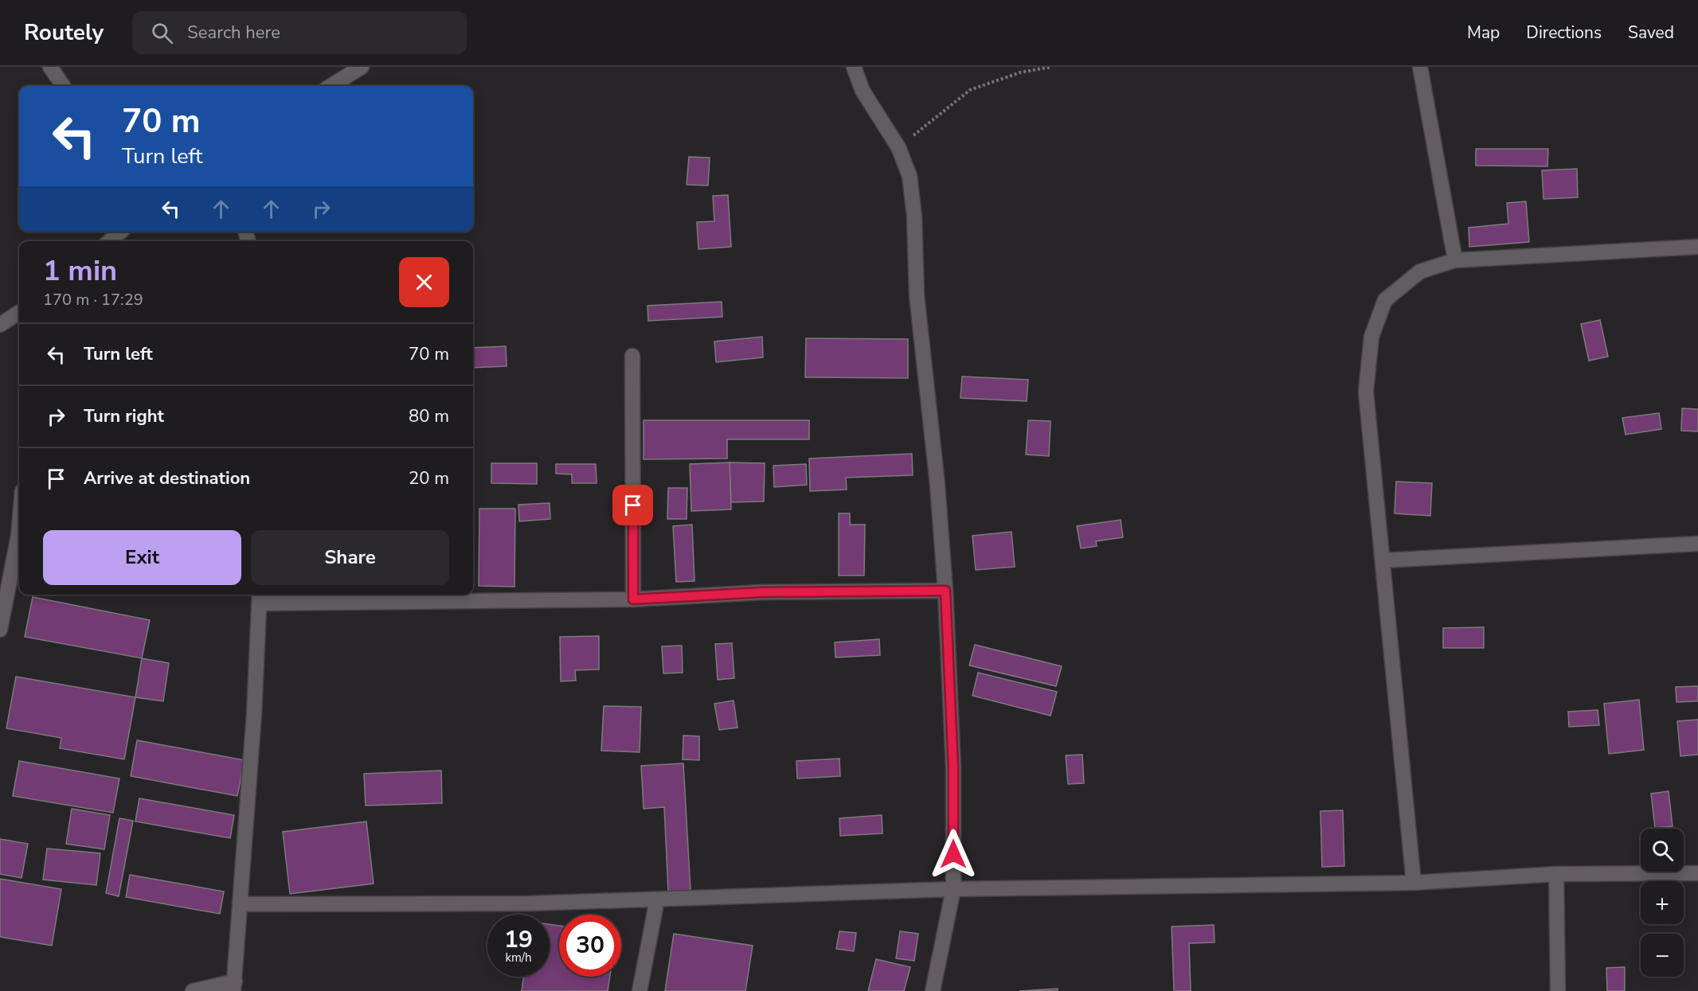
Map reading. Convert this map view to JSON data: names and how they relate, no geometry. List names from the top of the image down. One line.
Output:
{"page":{"header":"Routely","search":"Search here","nav":["Map","Directions","Saved"],"turn":["70 m","Turn left"],"heading":["1 min","170 m · 17:29"],"list":[{"name":"Turn left","value":"70 m"},{"name":"Turn right","value":"80 m"},{"name":"Arrive at destination","value":"20 m"}],"buttons":["Exit","Share"],"map_buttons":["+","−"],"speed":"19 km/h","limit":"30"}}
